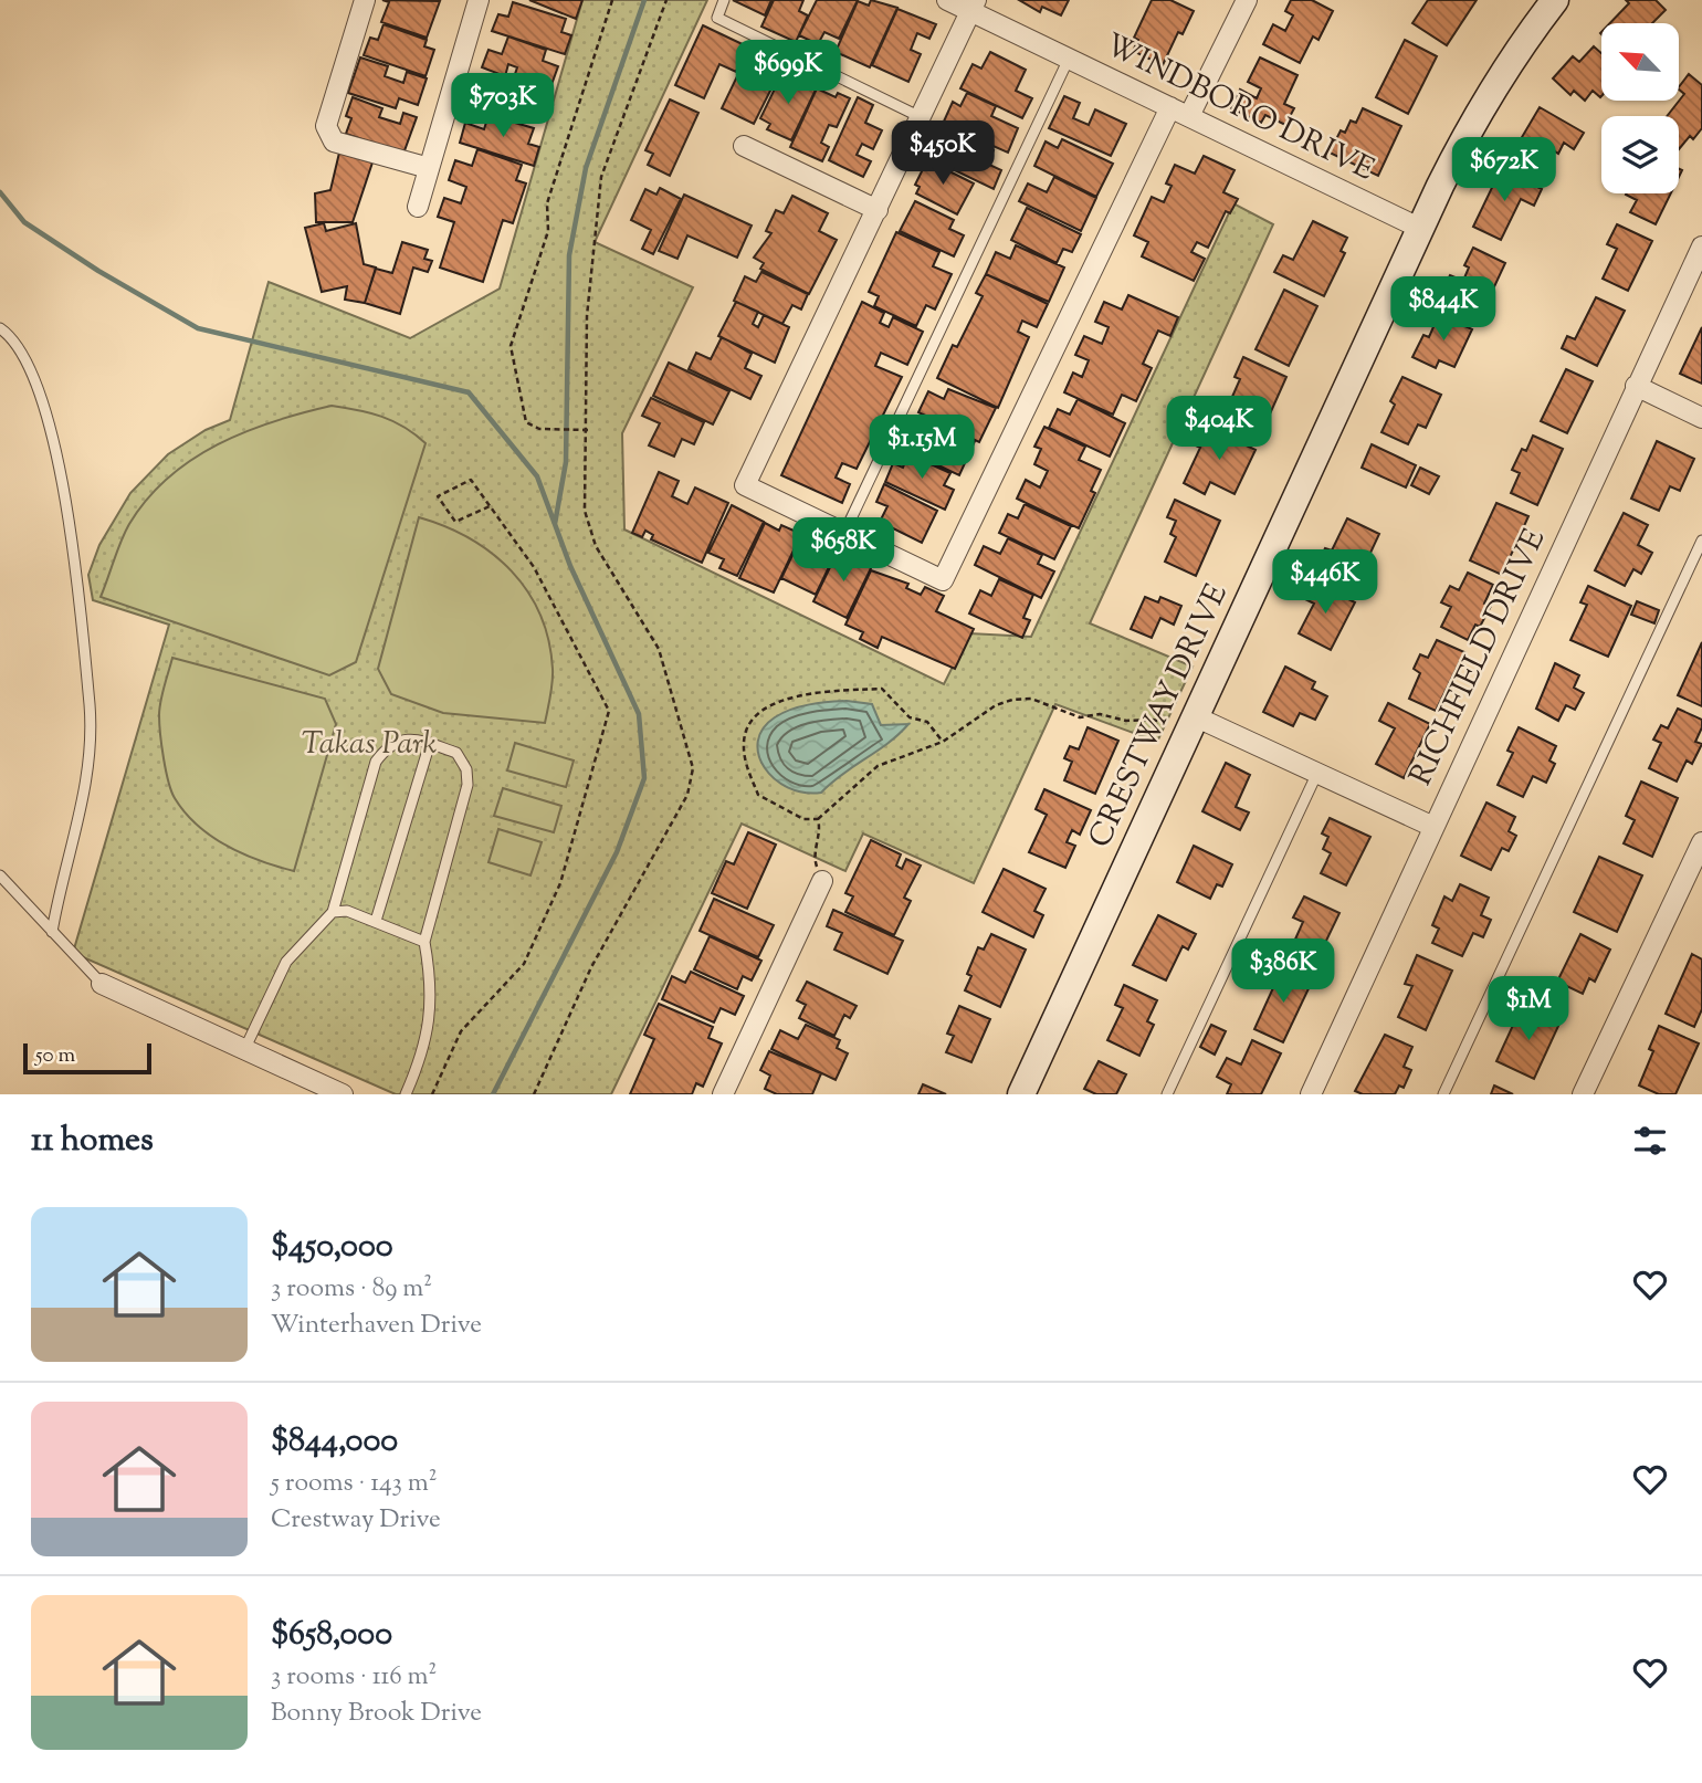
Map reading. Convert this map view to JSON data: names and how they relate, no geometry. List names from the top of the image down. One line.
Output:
{"streets":{"main road":["CRESTWAY DRIVE"],"street":["WINDBORO DRIVE","RICHFIELD DRIVE"]},"crossings":[["WINDBORO DRIVE","CRESTWAY DRIVE"]],"parks":["Takas Park"],"scale_bar":"50 m","north":"top left","page":{"price":["$699K","$703K","$450K","$672K","$844K","$404K","$1.15M","$658K","$446K","$386K","$1M"],"scale":"50 m","heading":"11 homes","list":[{"name":"$450,000","note":"3 rooms · 89 m² · Winterhaven Drive"},{"name":"$844,000","note":"5 rooms · 143 m² · Crestway Drive"},{"name":"$658,000","note":"3 rooms · 116 m² · Bonny Brook Drive"}]}}
